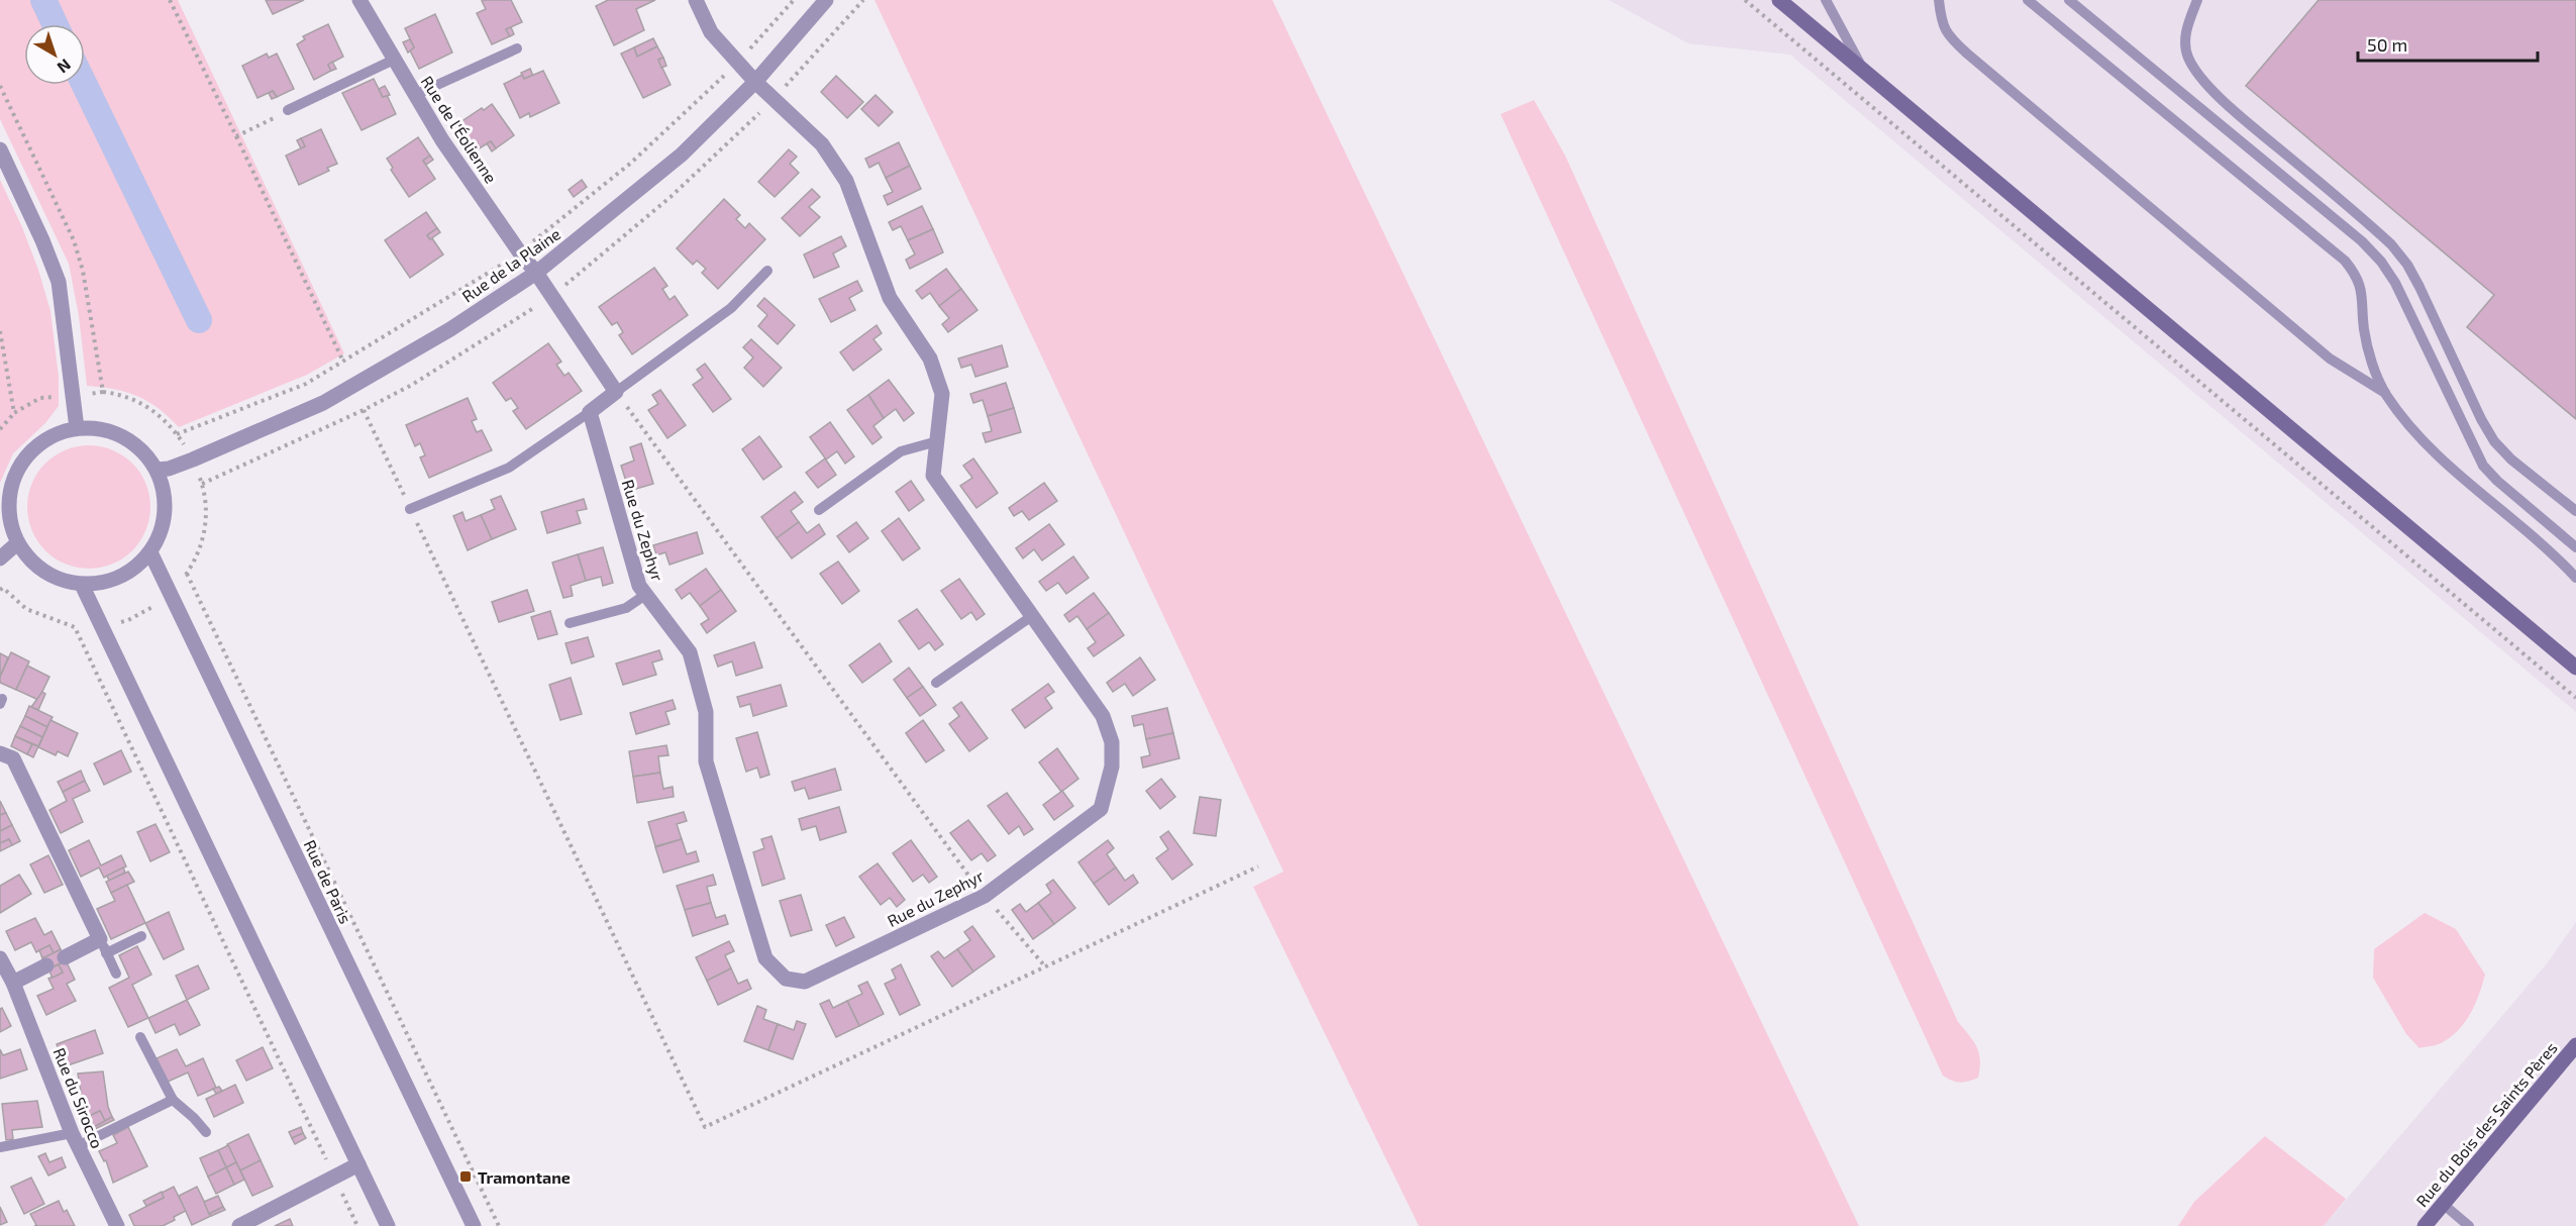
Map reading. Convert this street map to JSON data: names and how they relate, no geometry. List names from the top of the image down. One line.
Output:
{"streets":{"street":["Rue de l'Éolienne","Rue de la Plaine","Rue du Zephyr","Rue de Paris","Rue du Sirocco","Rue du Bois des Saints Pères"]},"crossings":[["Rue de l'Éolienne","Rue de la Plaine"],["Rue de la Plaine","Rue du Zephyr"],["Rue de la Plaine","Rue de Paris"]],"places":{"transit":["Tramontane"]},"scale_bar":"50 m","north":"bottom right"}
